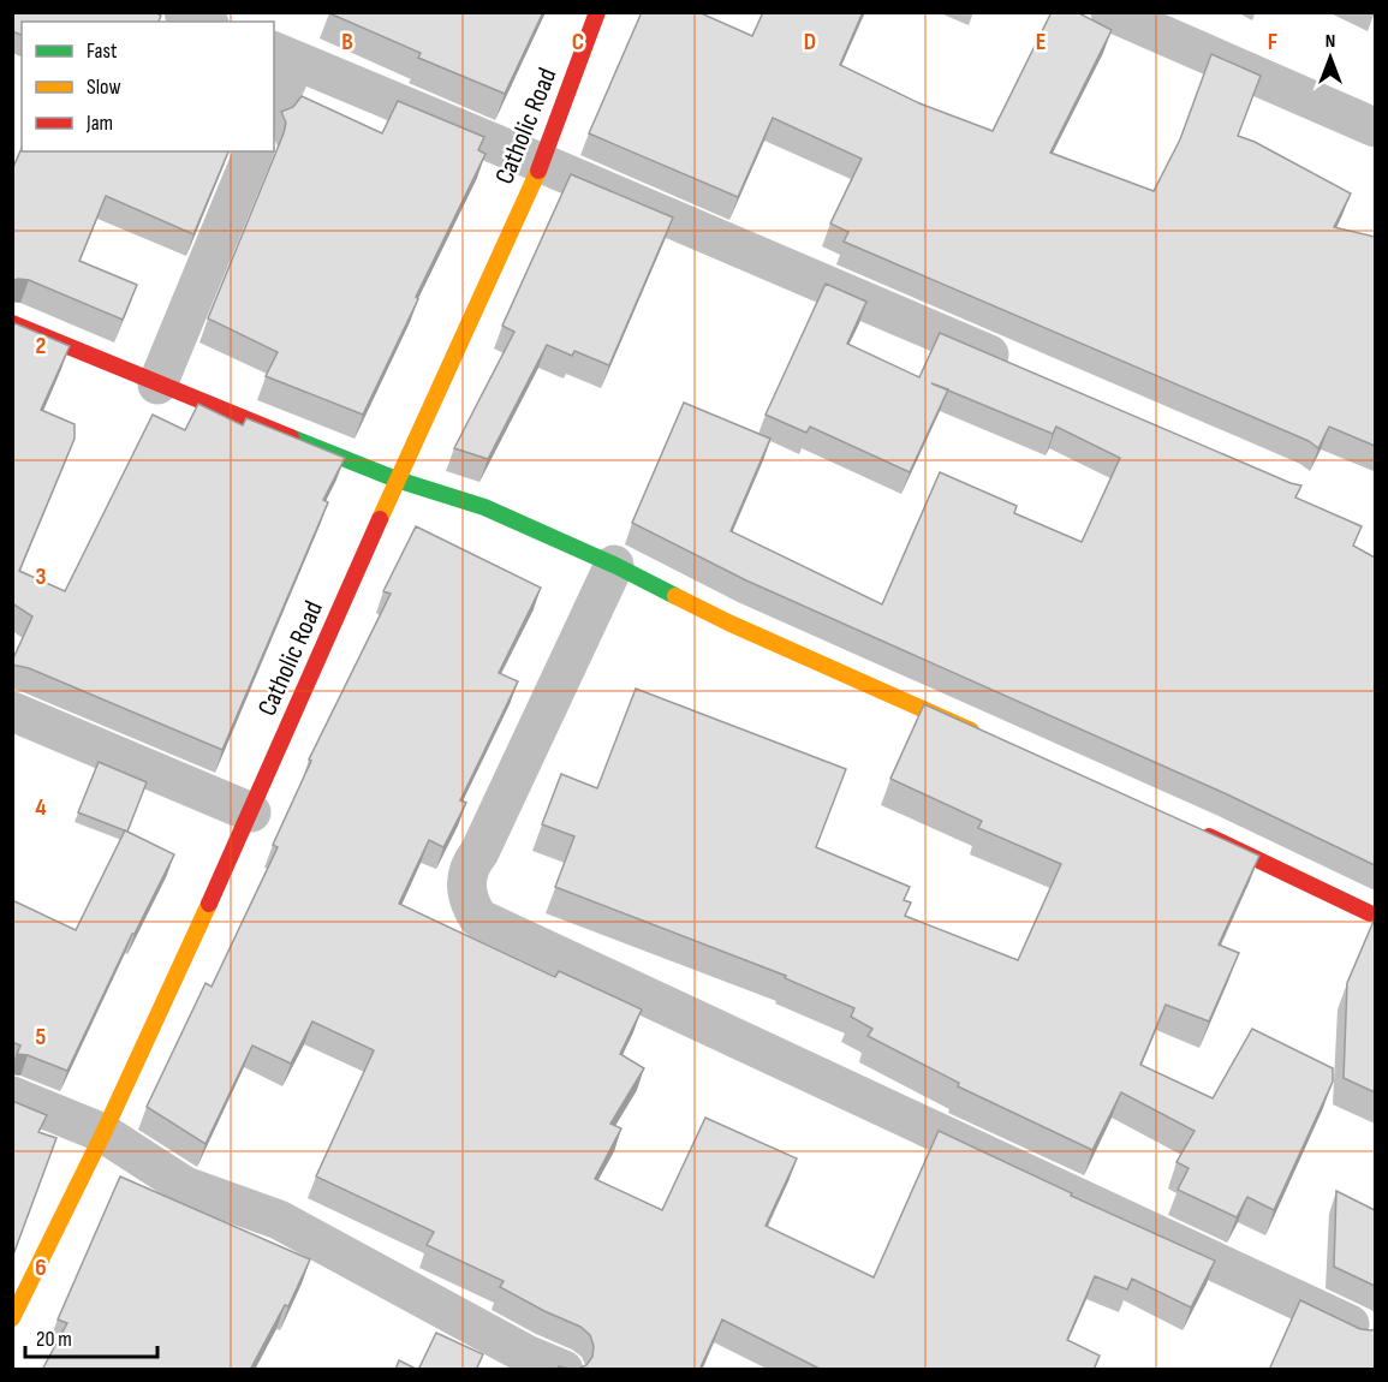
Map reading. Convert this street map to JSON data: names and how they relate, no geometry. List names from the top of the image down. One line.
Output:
{"streets":{"street":["Catholic Road"]},"legend":["Fast","Slow","Jam"],"scale_bar":"20 m","north":"top","grid":{"columns":["B","C","D","E","F"],"rows":["2","3","4","5","6"]}}
